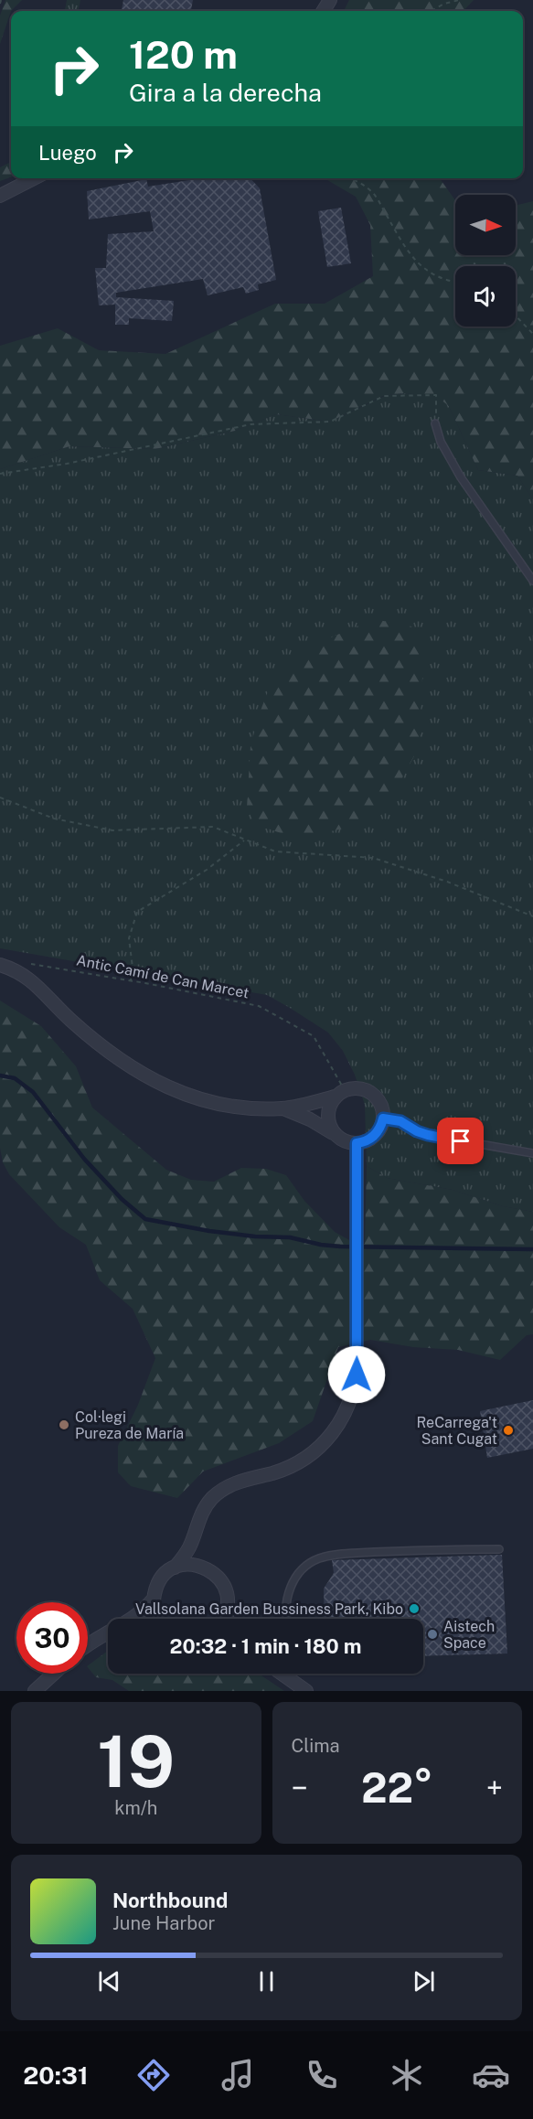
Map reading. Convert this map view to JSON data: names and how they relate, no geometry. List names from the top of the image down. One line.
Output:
{"streets":{"path":["Antic Camí de Can Marcet"]},"places":["Col·legi Pureza de María","ReCarrega't Sant Cugat","Vallsolana Garden Bussiness Park, Kibo","Aistech Space"],"north":"right","page":{"turn":["120 m","Gira a la derecha"],"then":"Luego","limit":"30","trip":"20:32 · 1 min · 180 m","tile":[["19","km/h"],"Clima"],"heat":["−","22°","+"],"song":["Northbound","June Harbor"],"tabs":"20:31"}}
